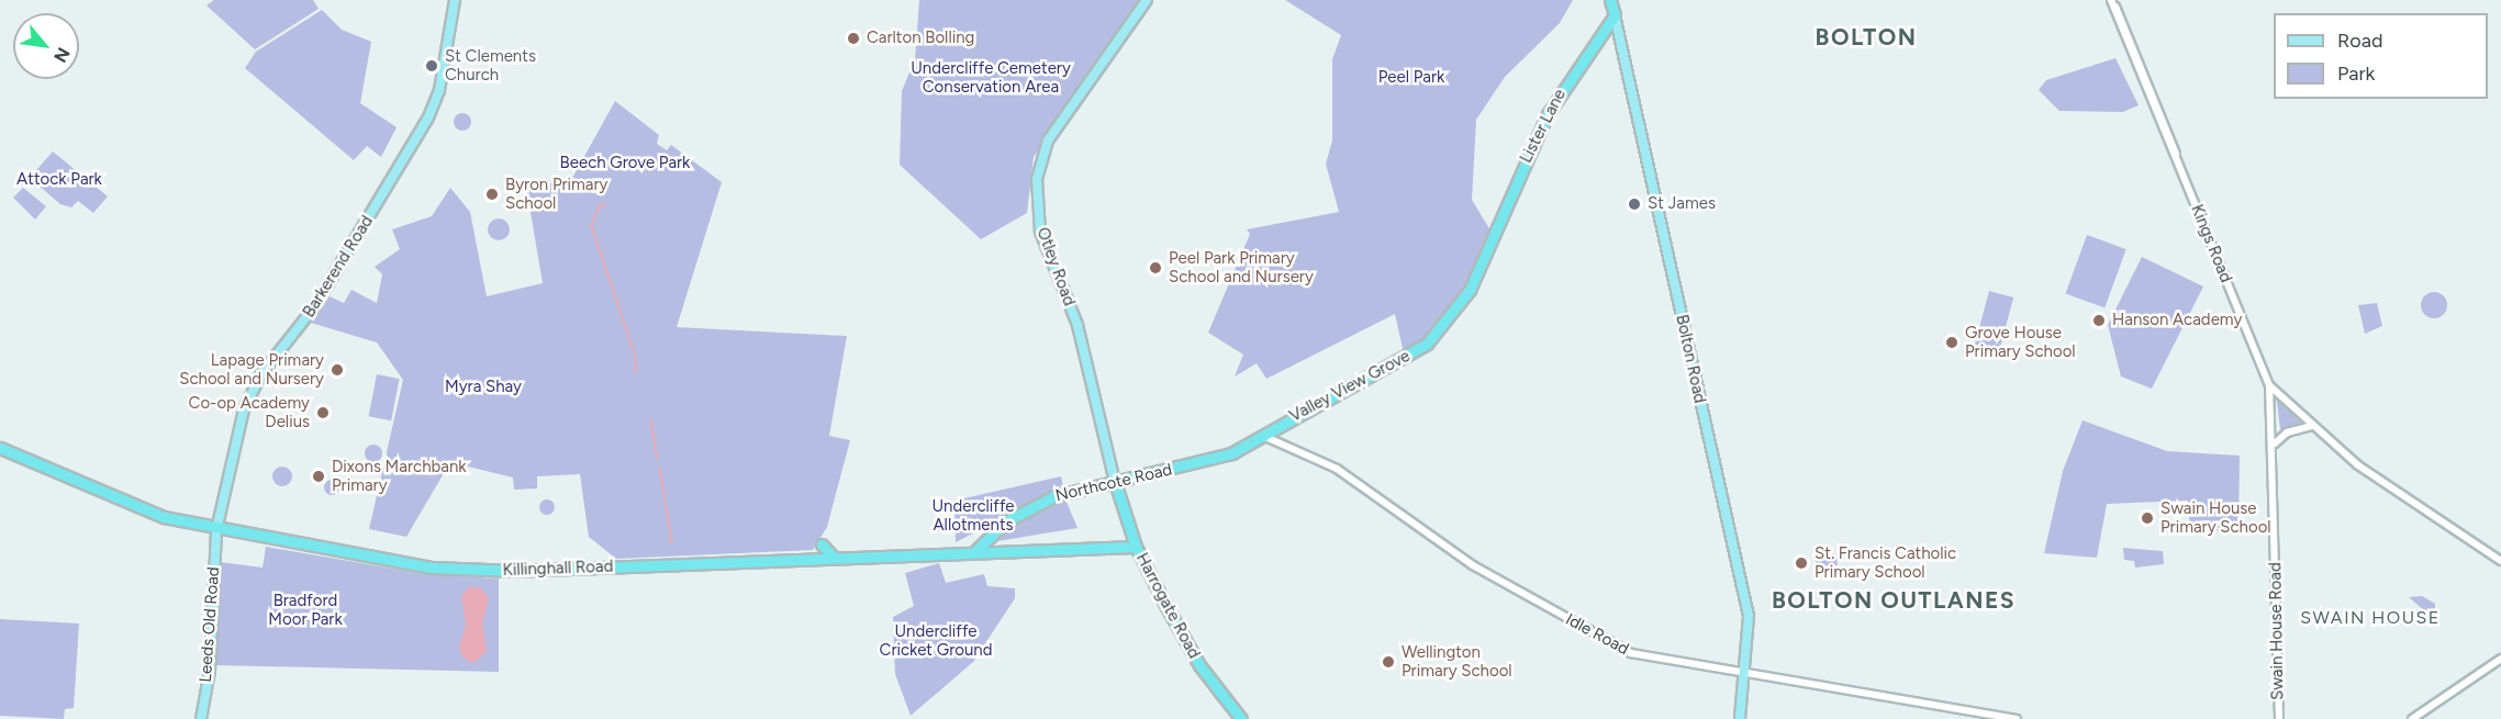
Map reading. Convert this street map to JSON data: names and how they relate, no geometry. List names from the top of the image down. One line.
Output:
{"streets":{"highway":["Lister Lane","Bolton Road","Valley View Grove","Northcote Road","Killinghall Road","Harrogate Road"],"main road":["Barkerend Road","Otley Road","Leeds Old Road"],"street":["Kings Road","Swain House Road","Idle Road"]},"crossings":[["Lister Lane","Bolton Road"],["Lister Lane","Valley View Grove"],["Kings Road","Swain House Road"],["Barkerend Road","Killinghall Road"],["Barkerend Road","Leeds Old Road"],["Otley Road","Northcote Road"],["Otley Road","Harrogate Road"],["Bolton Road","Idle Road"],["Valley View Grove","Northcote Road"],["Valley View Grove","Idle Road"],["Northcote Road","Killinghall Road"],["Northcote Road","Harrogate Road"],["Northcote Road","Idle Road"],["Killinghall Road","Harrogate Road"],["Killinghall Road","Leeds Old Road"]],"districts":["BOLTON","BOLTON OUTLANES","SWAIN HOUSE"],"parks":["Undercliffe Cemetery Conservation Area","Peel Park","Beech Grove Park","Attock Park","Myra Shay","Undercliffe Allotments","Bradford Moor Park","Undercliffe Cricket Ground"],"places":["Carlton Bolling","St Clements Church","Byron Primary School","St James","Peel Park Primary School and Nursery","Hanson Academy","Grove House Primary School","Lapage Primary School and Nursery","Co-op Academy Delius","Dixons Marchbank Primary","Swain House Primary School","St. Francis Catholic Primary School","Wellington Primary School"],"legend":["Road","Park"],"north":"bottom right"}
